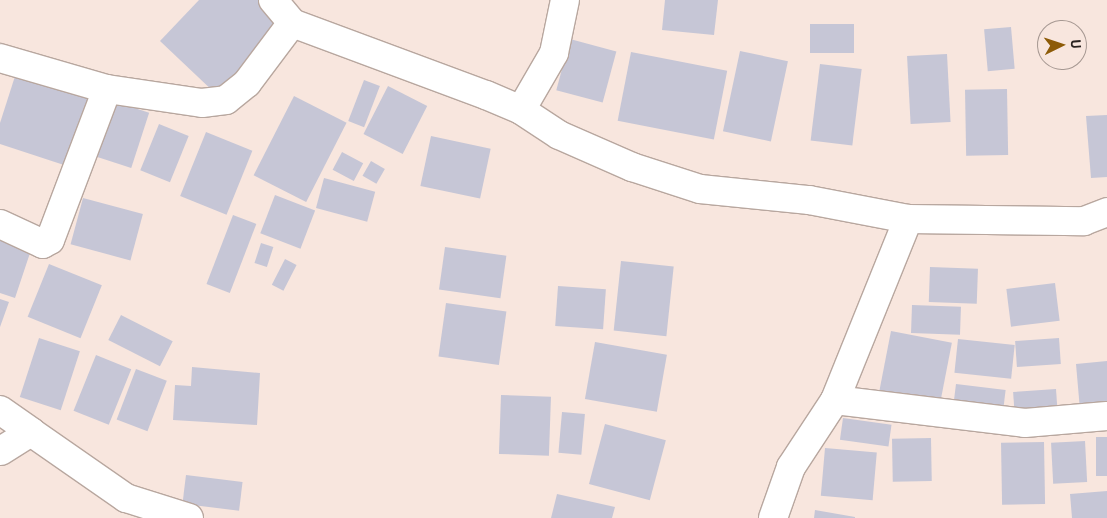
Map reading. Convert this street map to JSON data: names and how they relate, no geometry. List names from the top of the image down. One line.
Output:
{"north":"right"}
